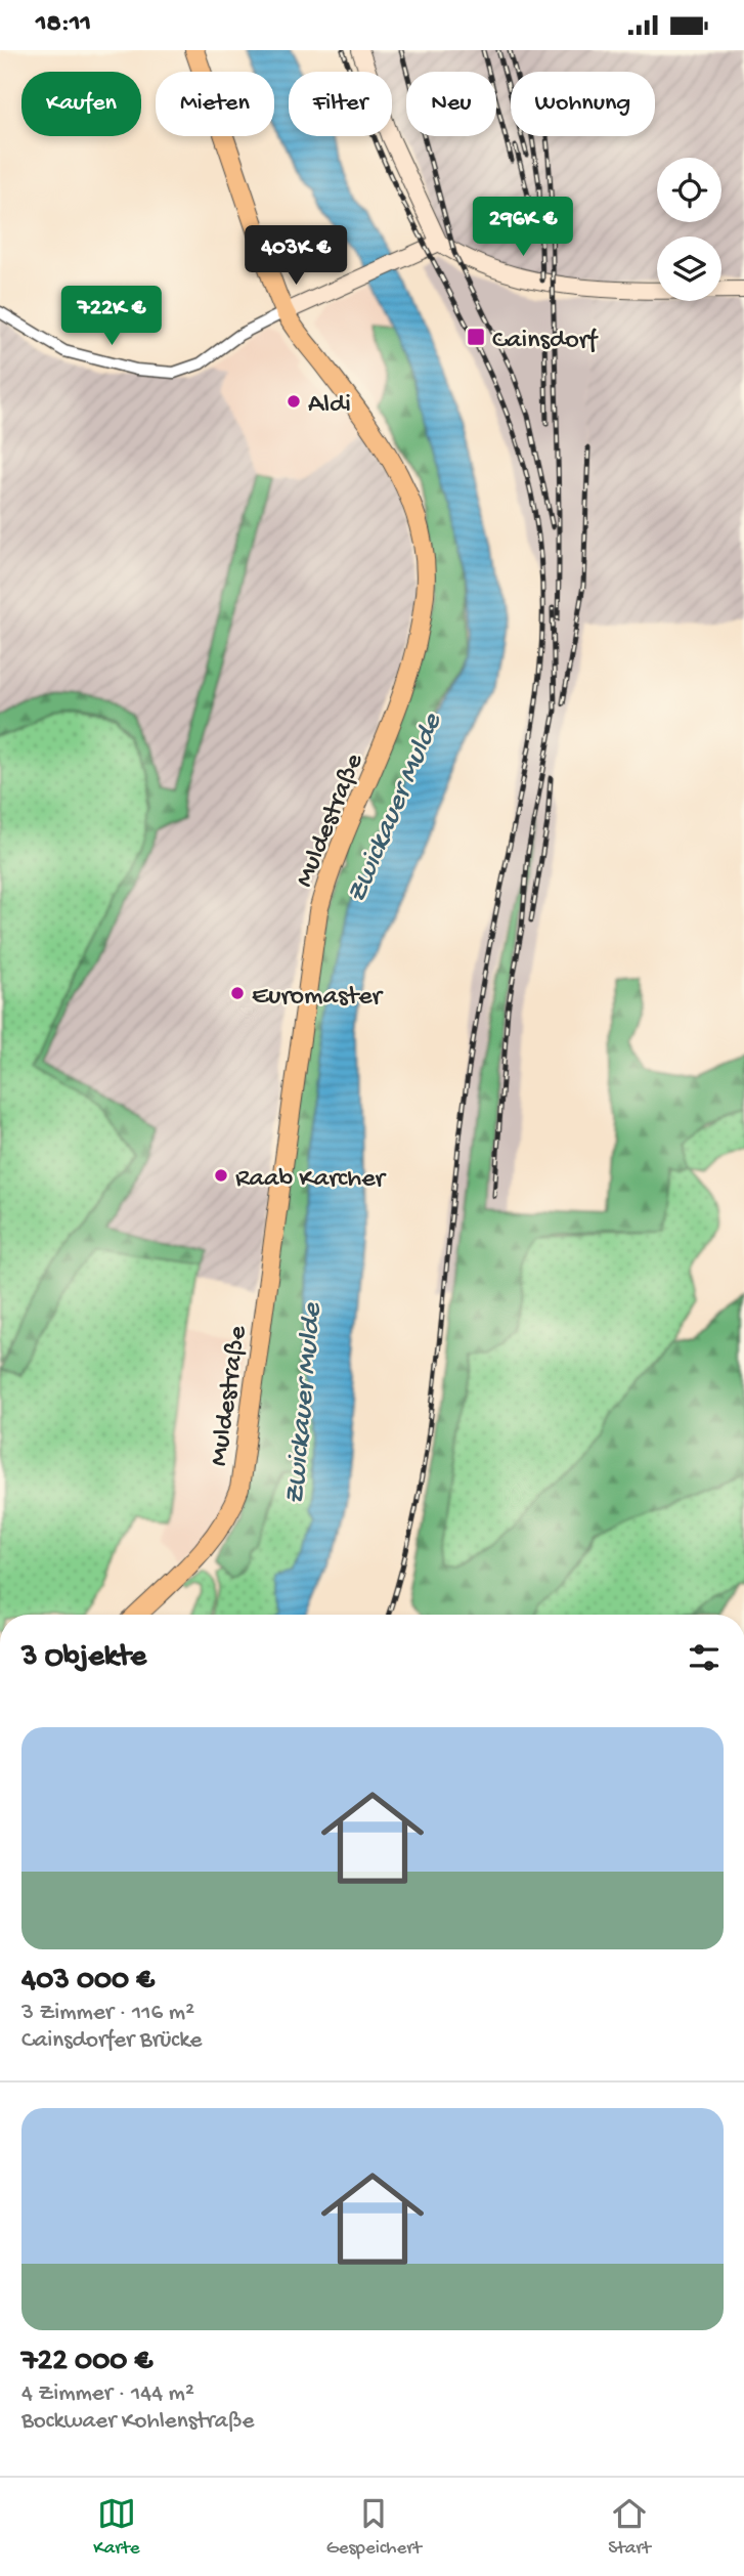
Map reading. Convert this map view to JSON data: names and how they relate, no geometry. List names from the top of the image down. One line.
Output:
{"streets":{"main road":["Muldestraße"]},"water":["Zwickauer Mulde"],"places":{"transit":["Cainsdorf"],"other":["Aldi","Euromaster","Raab Karcher"]},"page":{"status":"18:11","chip":["Kaufen","Mieten","Filter","Neu","Wohnung"],"price":["296K €","403K €","722K €"],"heading":"3 Objekte","list":[{"name":"403 000 €","note":"3 Zimmer · 116 m² · Cainsdorfer Brücke"},{"name":"722 000 €","note":"4 Zimmer · 144 m² · Bockwaer Kohlenstraße"}],"tabs":["Karte","Gespeichert","Start"]}}
